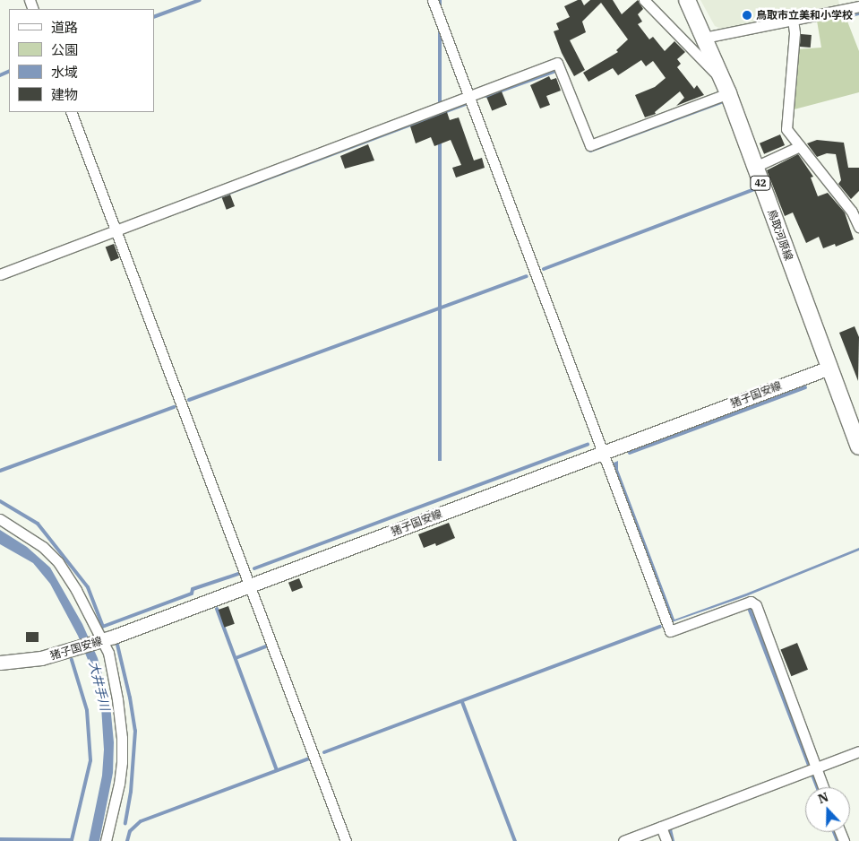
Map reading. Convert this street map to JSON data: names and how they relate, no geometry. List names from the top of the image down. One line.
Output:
{"streets":{"main road":["42","鳥取河原線","猪子国安線"]},"crossings":[["鳥取河原線","猪子国安線"]],"water":["大井手川"],"places":["鳥取市立美和小学校"],"legend":["道路","公園","水域","建物"],"north":"top"}
